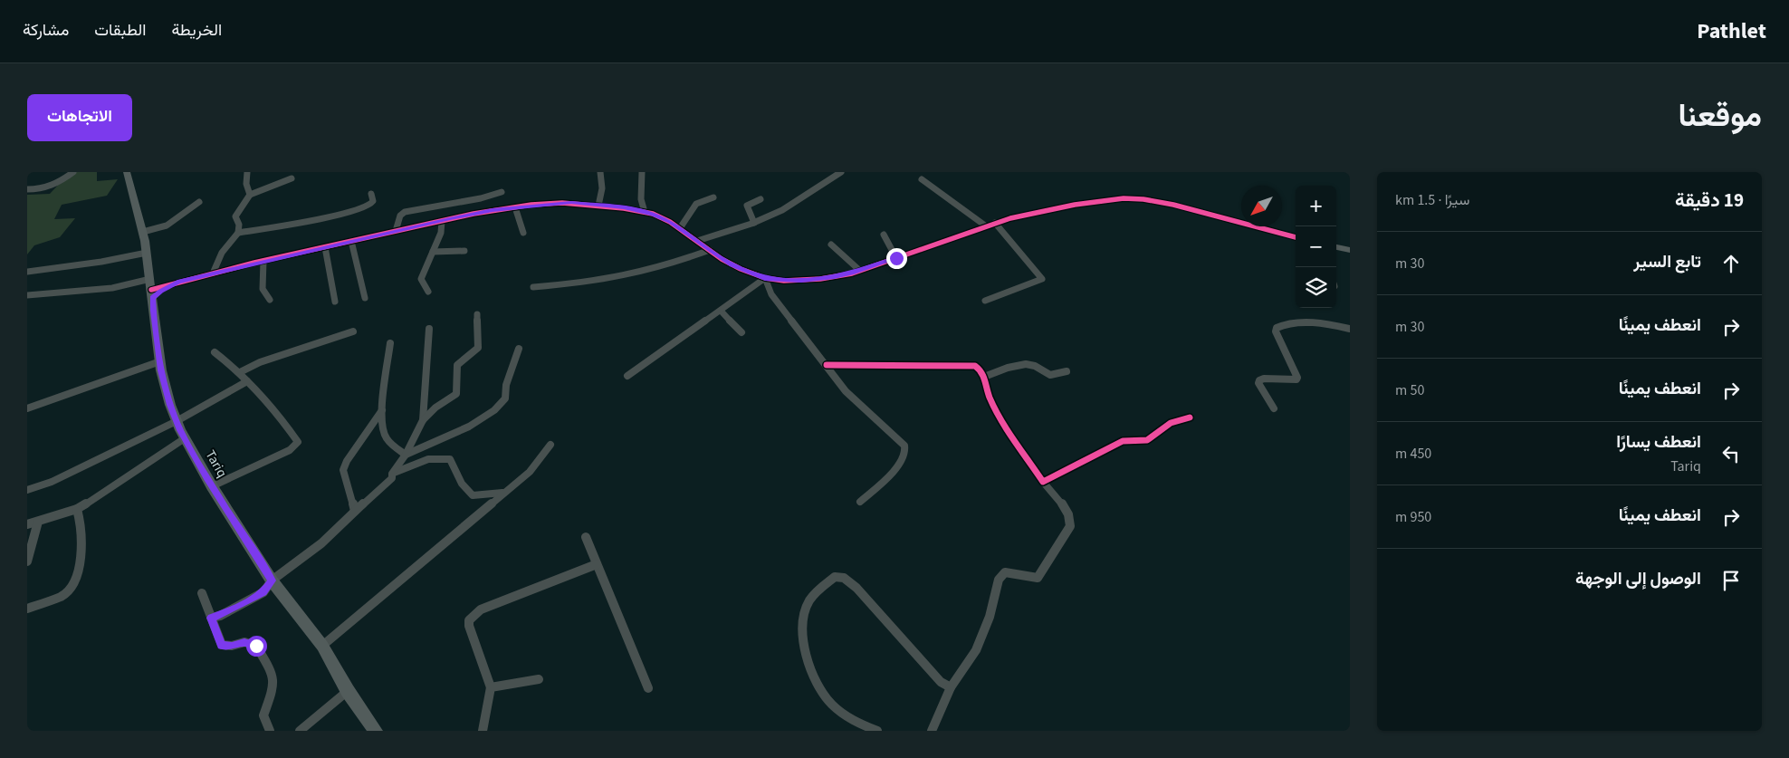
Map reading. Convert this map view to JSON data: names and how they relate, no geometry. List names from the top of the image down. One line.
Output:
{"streets":{"street":["Tariq"]},"north":"bottom left","page":{"header":"Pathlet","nav":["الخريطة","الطبقات","مشاركة"],"title":"موقعنا","buttons":"الاتجاهات","heading":["19 دقيقة","سيرًا · 1.5 km"],"map_buttons":["+","−"],"list":[["تابع السير","30 m"],["انعطف يمينًا","30 m"],["انعطف يمينًا","50 m"],["انعطف يسارًا","Tariq","450 m"],["انعطف يمينًا","950 m"],"الوصول إلى الوجهة"]}}
